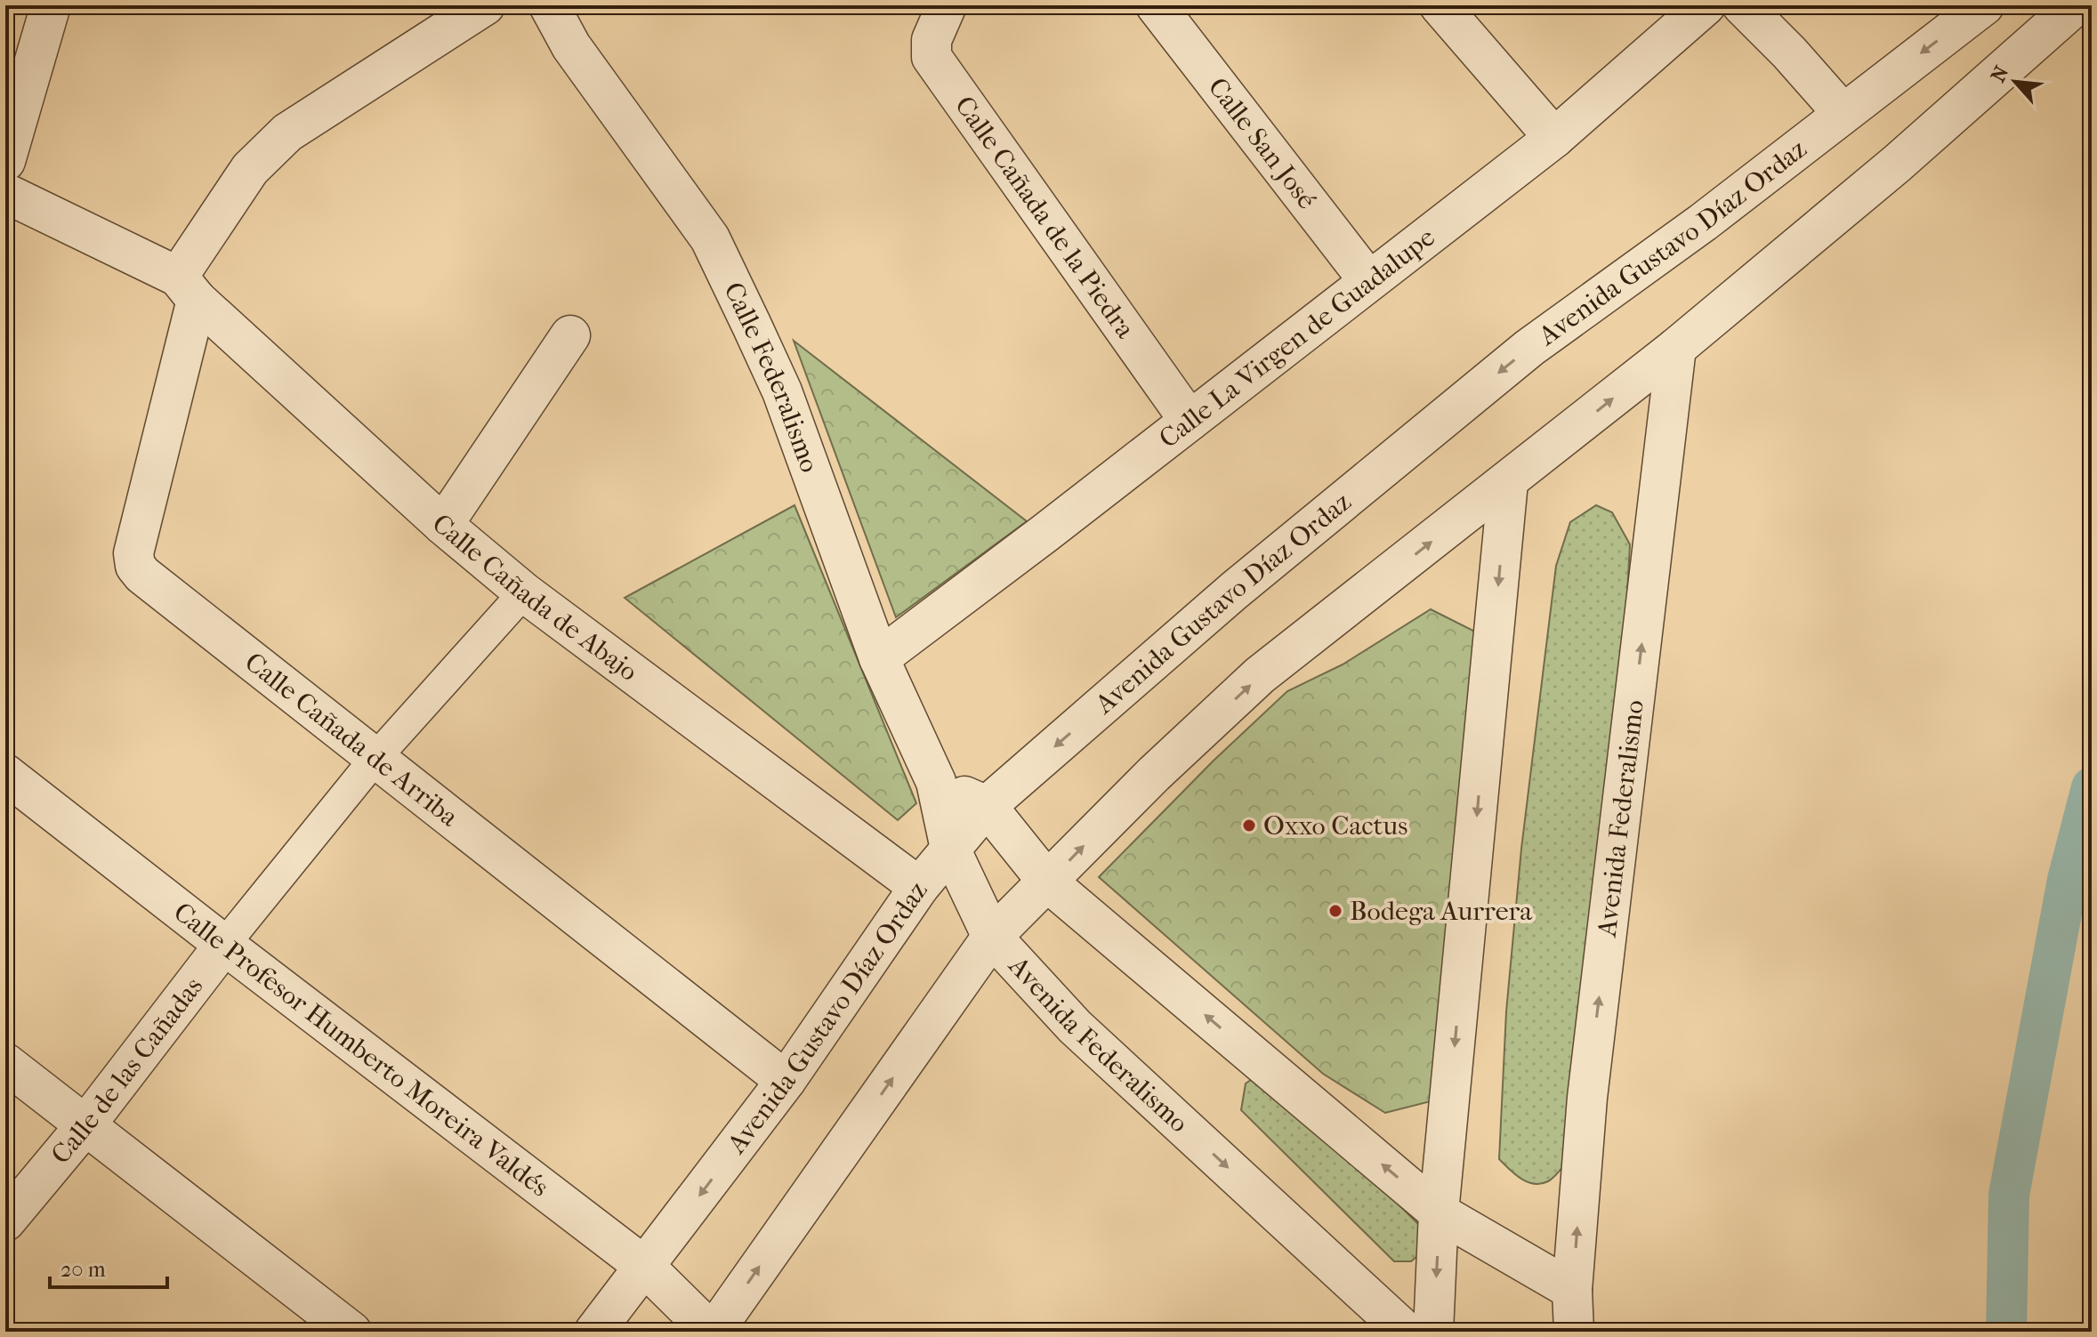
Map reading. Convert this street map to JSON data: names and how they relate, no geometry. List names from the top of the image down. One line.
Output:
{"streets":{"street":["Calle San José","Calle Cañada de la Piedra","Avenida Gustavo Díaz Ordaz","Calle La Virgen de Guadalupe","Calle Federalismo","Calle Cañada de Abajo","Calle Cañada de Arriba","Avenida Federalismo","Calle Profesor Humberto Moreira Valdés","Calle de las Cañadas"]},"crossings":[["Calle San José","Calle La Virgen de Guadalupe"],["Calle Cañada de la Piedra","Calle La Virgen de Guadalupe"],["Avenida Gustavo Díaz Ordaz","Calle Federalismo"],["Avenida Gustavo Díaz Ordaz","Calle Cañada de Abajo"],["Avenida Gustavo Díaz Ordaz","Calle Cañada de Arriba"],["Avenida Gustavo Díaz Ordaz","Avenida Federalismo"],["Avenida Gustavo Díaz Ordaz","Calle Profesor Humberto Moreira Valdés"],["Calle La Virgen de Guadalupe","Calle Federalismo"],["Calle Federalismo","Avenida Federalismo"],["Calle Cañada de Abajo","Calle Cañada de Arriba"],["Calle Cañada de Abajo","Calle de las Cañadas"],["Calle Cañada de Arriba","Calle de las Cañadas"],["Calle Profesor Humberto Moreira Valdés","Calle de las Cañadas"]],"places":["Oxxo Cactus","Bodega Aurrera"],"scale_bar":"20 m","north":"top left"}
